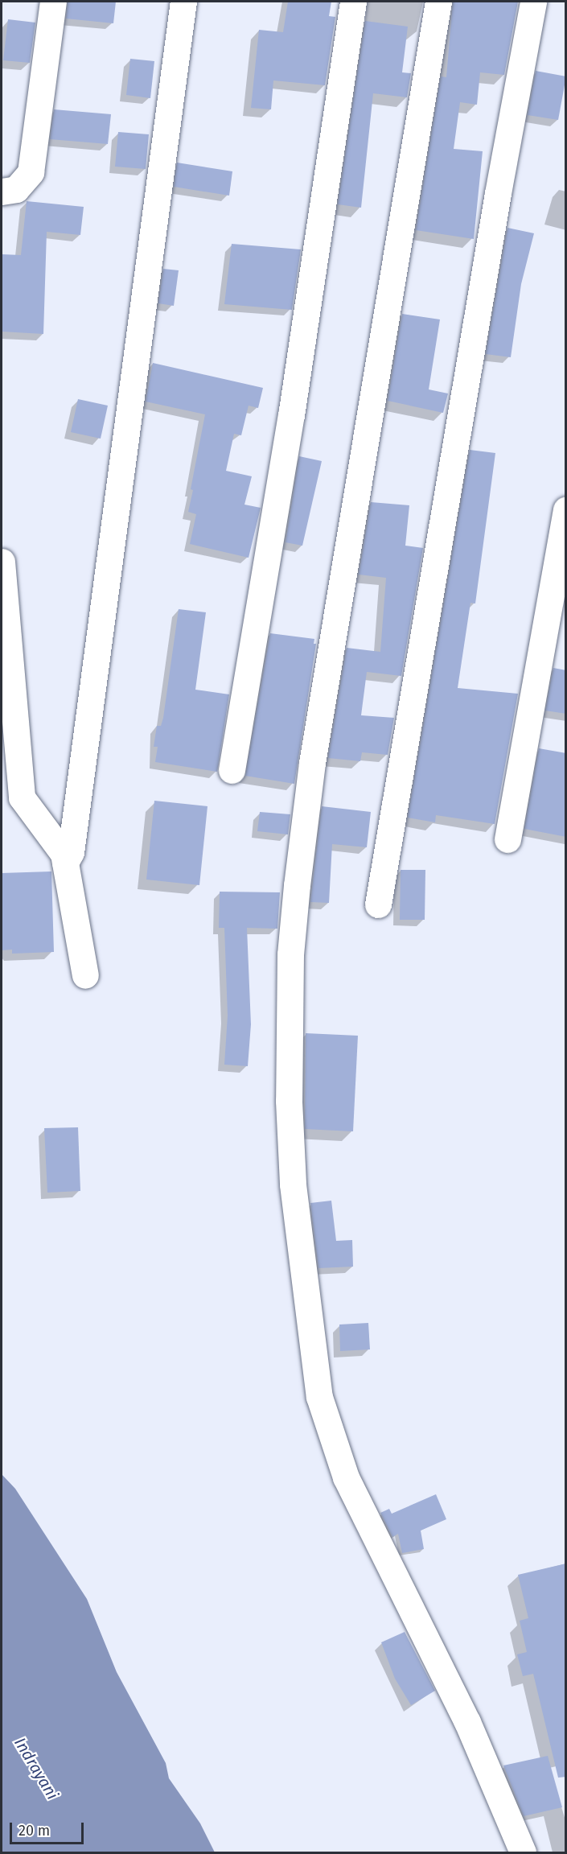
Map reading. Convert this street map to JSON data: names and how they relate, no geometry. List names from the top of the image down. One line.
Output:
{"water":["Indrayani"],"scale_bar":"20 m"}
